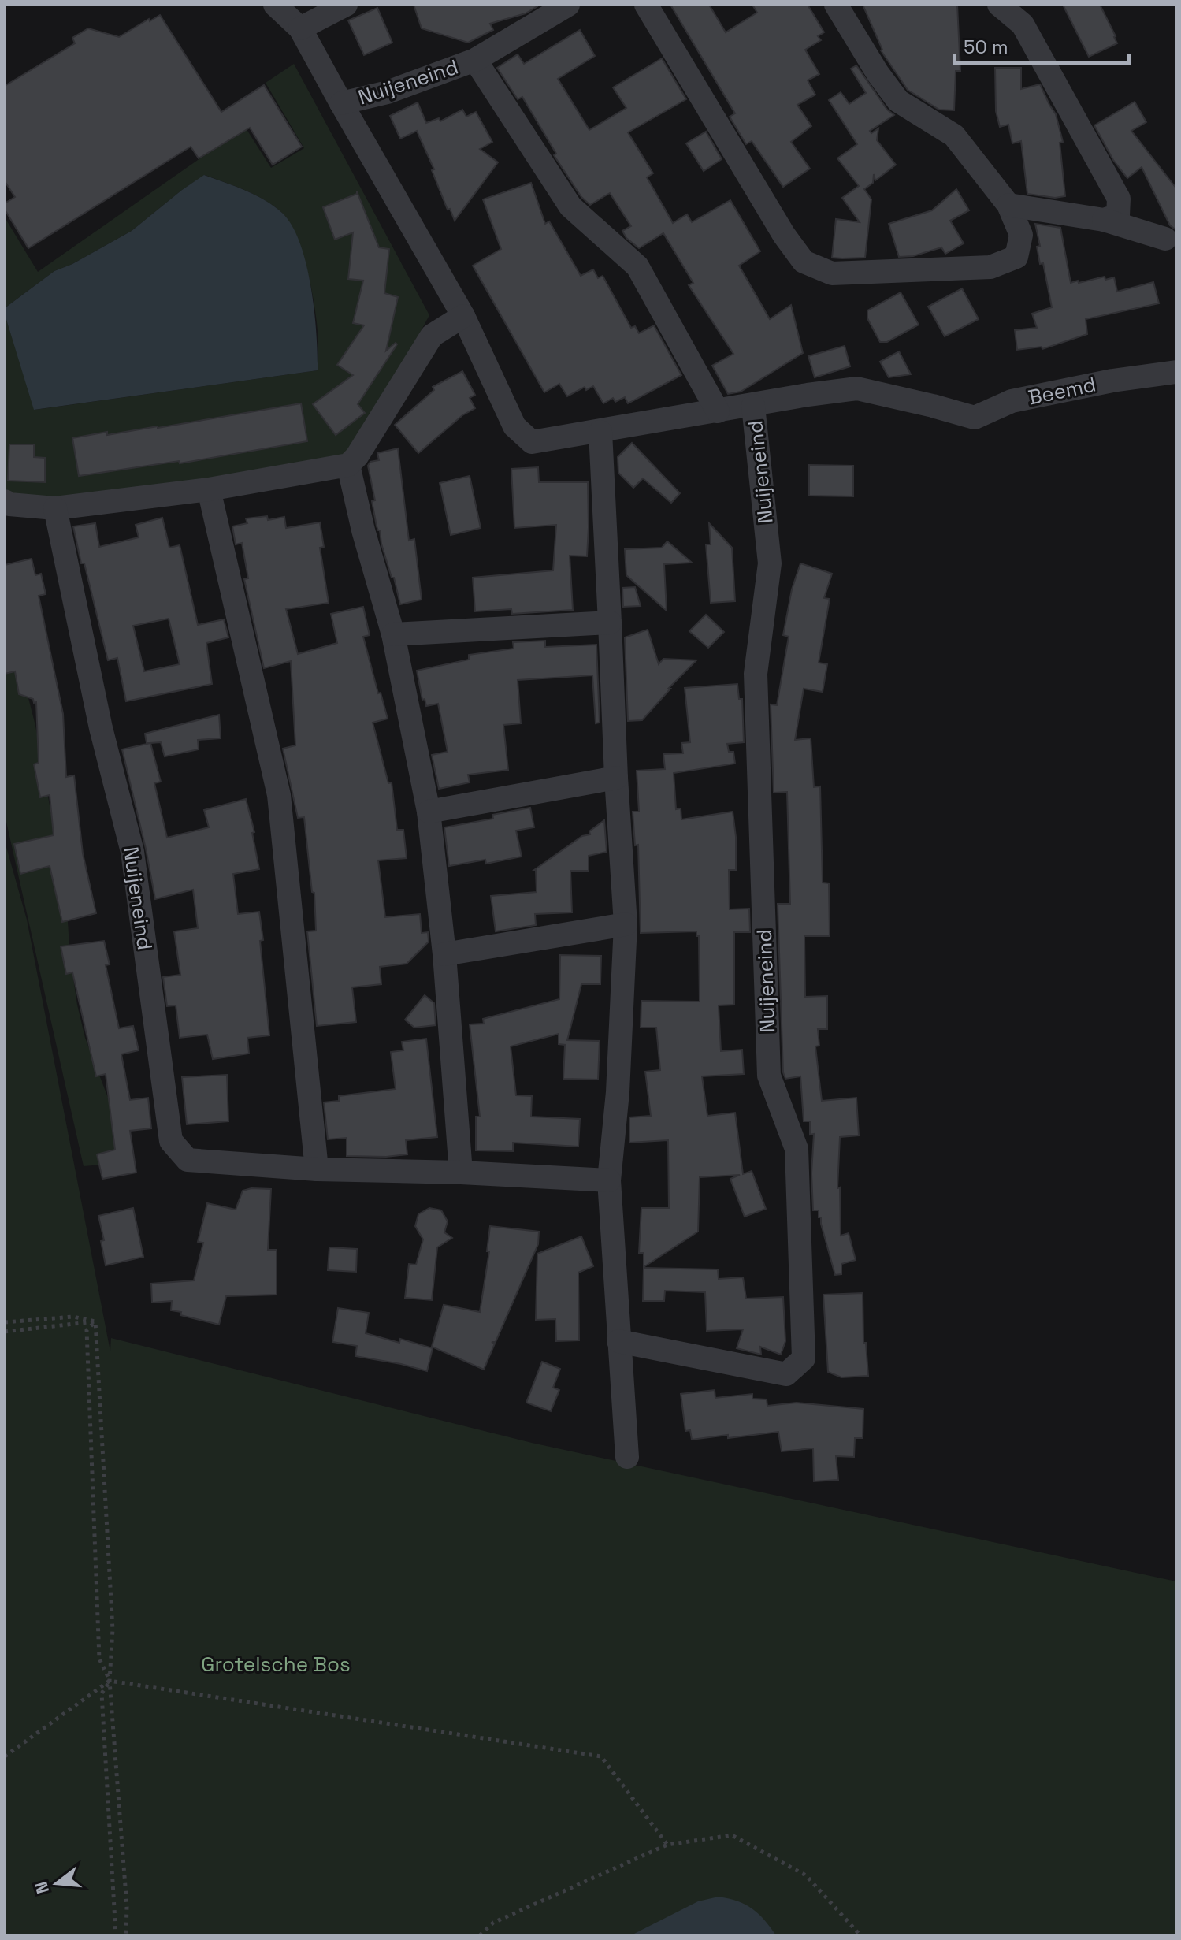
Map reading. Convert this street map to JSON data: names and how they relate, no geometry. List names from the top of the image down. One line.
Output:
{"streets":{"street":["Nuijeneind","Beemd"]},"crossings":[["Nuijeneind","Beemd"]],"parks":["Grotelsche Bos"],"scale_bar":"50 m","north":"left"}
